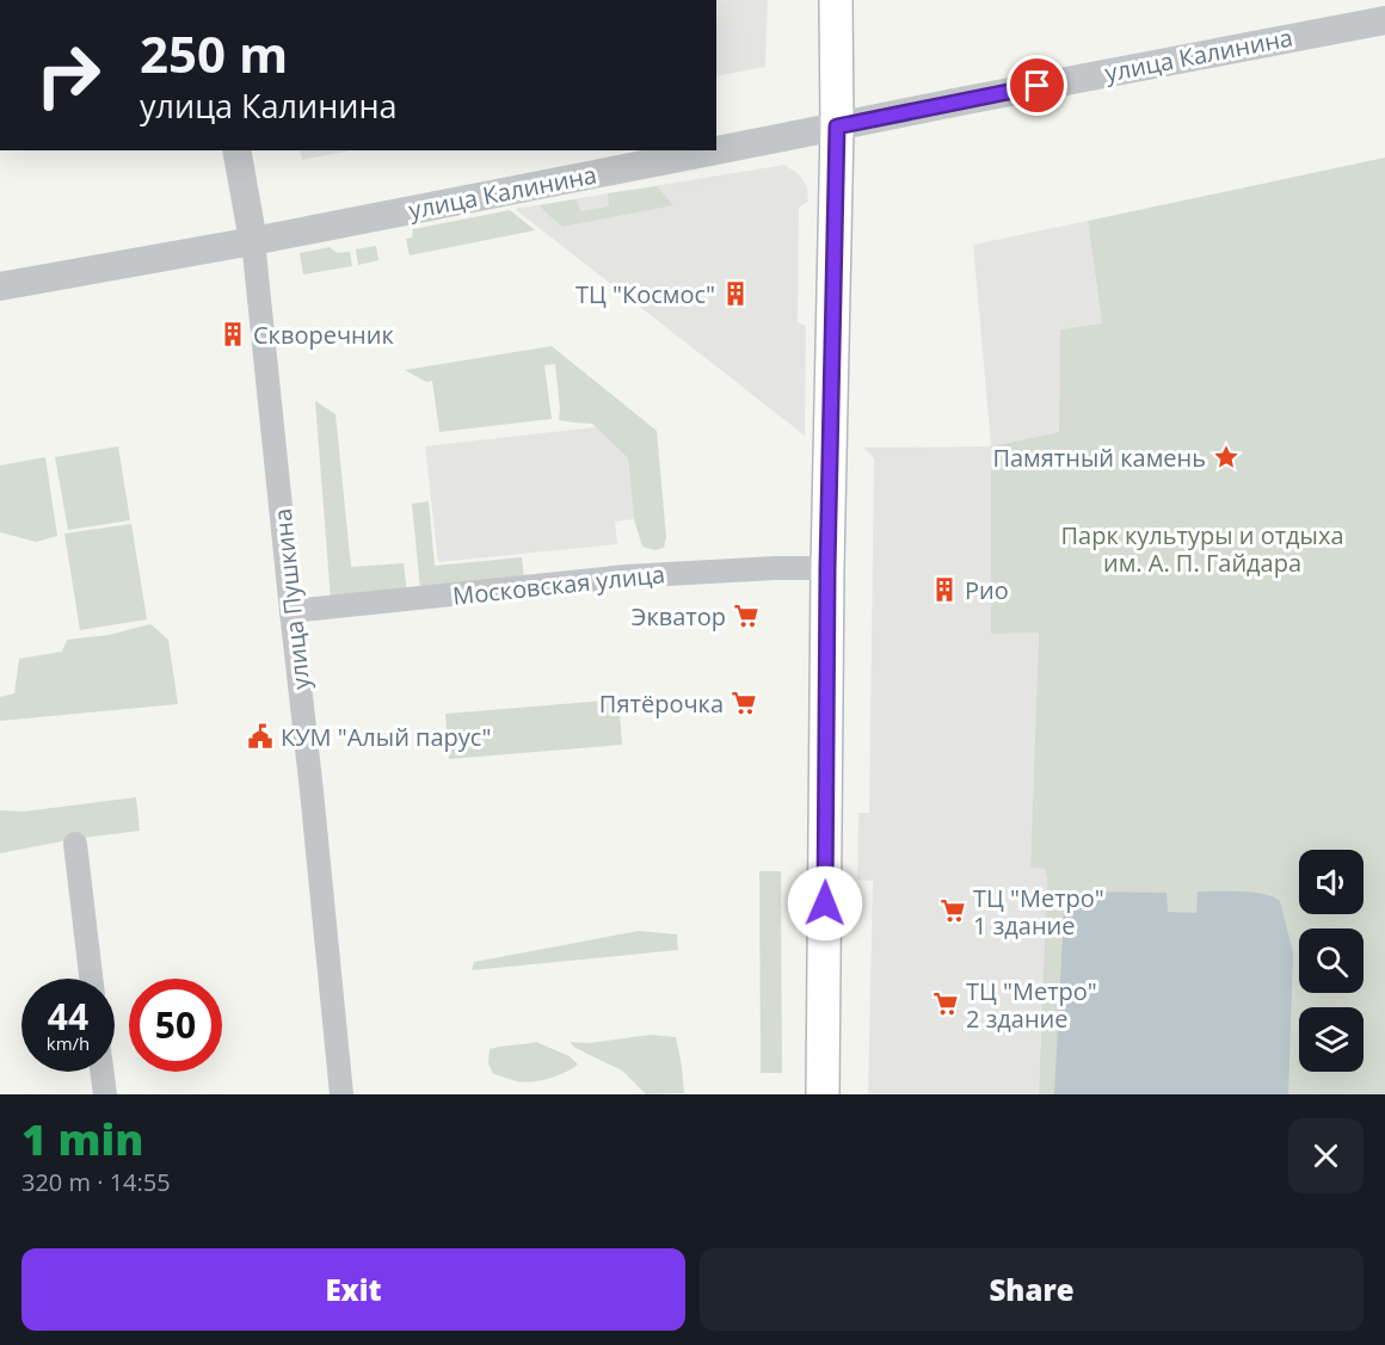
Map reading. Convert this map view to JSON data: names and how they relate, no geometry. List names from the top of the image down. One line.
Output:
{"streets":{"street":["улица Калинина","Московская улица","улица Пушкина"]},"crossings":[["улица Калинина","улица Пушкина"],["Московская улица","улица Пушкина"]],"parks":["Парк культуры и отдыха им. А. П. Гайдара"],"places":{"building":["ТЦ \"Космос\"","Скворечник","Рио"],"place":["Памятный камень"],"supermarket":["Экватор","Пятёрочка","ТЦ \"Метро\" 1 здание","ТЦ \"Метро\" 2 здание"],"public building":["КУМ \"Алый парус\""]},"page":{"turn":["250 m","улица Калинина"],"speed":"44 km/h","limit":"50","heading":["1 min","320 m · 14:55"],"buttons":["Exit","Share"]}}
